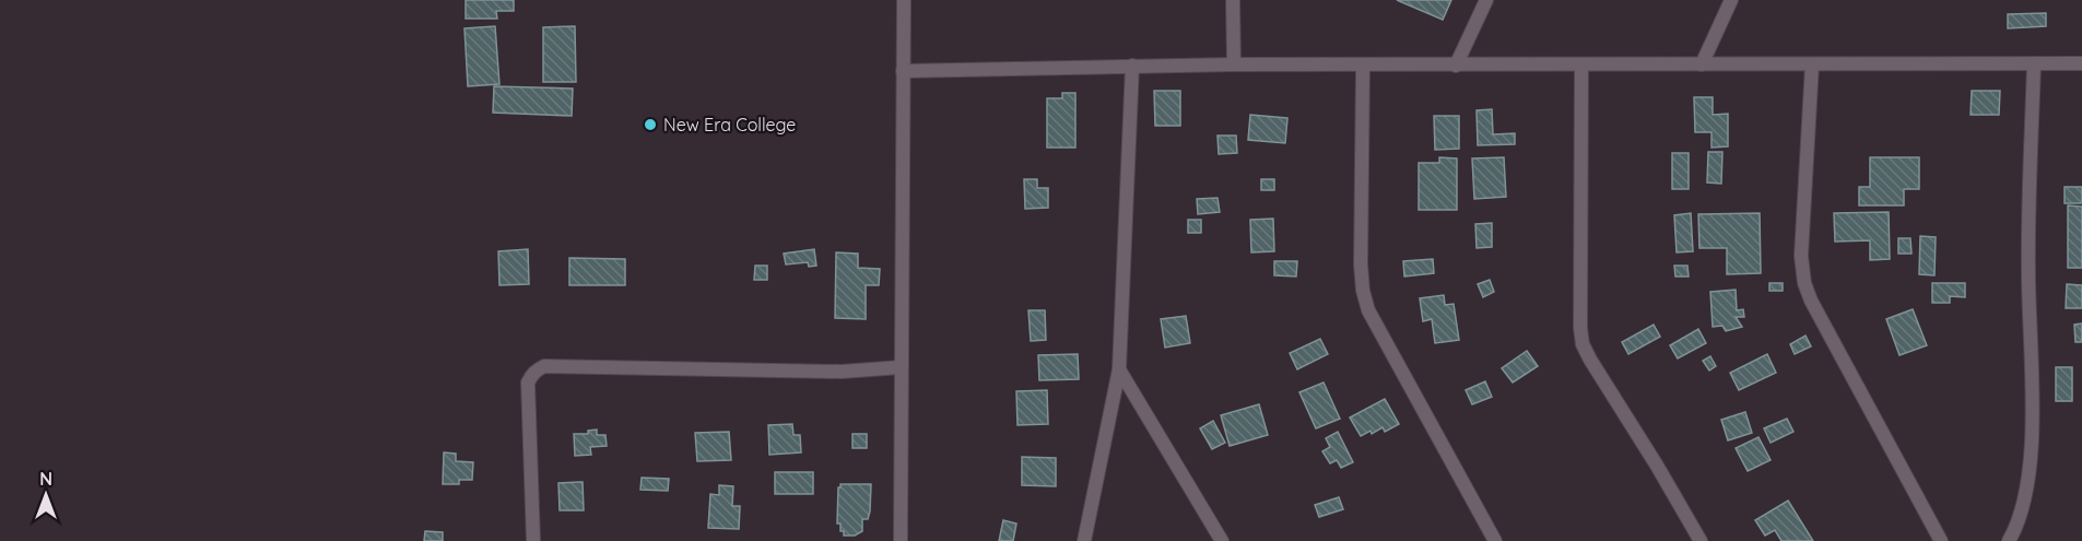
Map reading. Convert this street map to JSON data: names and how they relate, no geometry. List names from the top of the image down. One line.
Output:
{"places":["New Era College"],"north":"top"}
